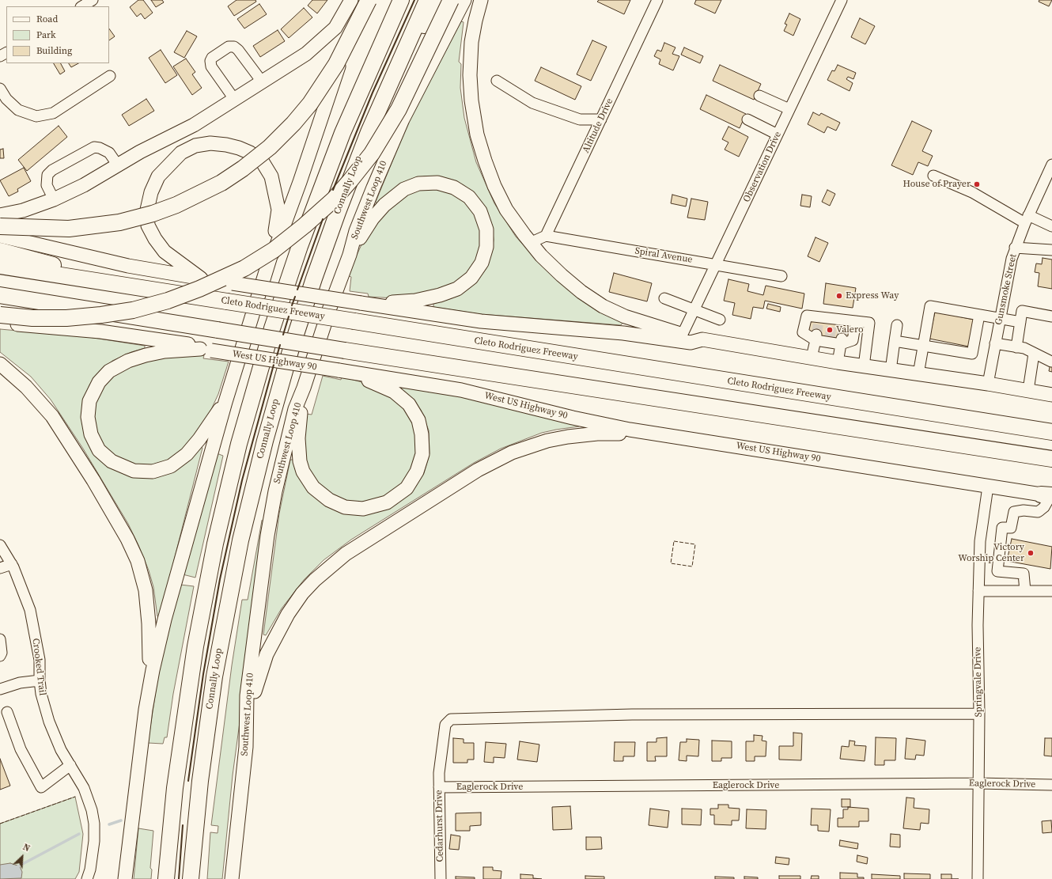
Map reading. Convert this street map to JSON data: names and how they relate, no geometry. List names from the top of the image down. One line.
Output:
{"streets":{"highway":["Connally Loop","Cleto Rodriguez Freeway"],"main road":["Southwest Loop 410","West US Highway 90"],"street":["Altitude Drive","Observation Drive","Spiral Avenue","Gunsmoke Street","Crooked Trail","Springvale Drive","Eaglerock Drive","Cedarhurst Drive"]},"crossings":[["Altitude Drive","Spiral Avenue"],["Observation Drive","Spiral Avenue"],["West US Highway 90","Springvale Drive"],["Springvale Drive","Eaglerock Drive"],["Springvale Drive","Cedarhurst Drive"],["Eaglerock Drive","Cedarhurst Drive"]],"places":["House of Prayer","Express Way","Valero","Victory Worship Center"],"legend":["Road","Park","Building"],"north":"top right"}
